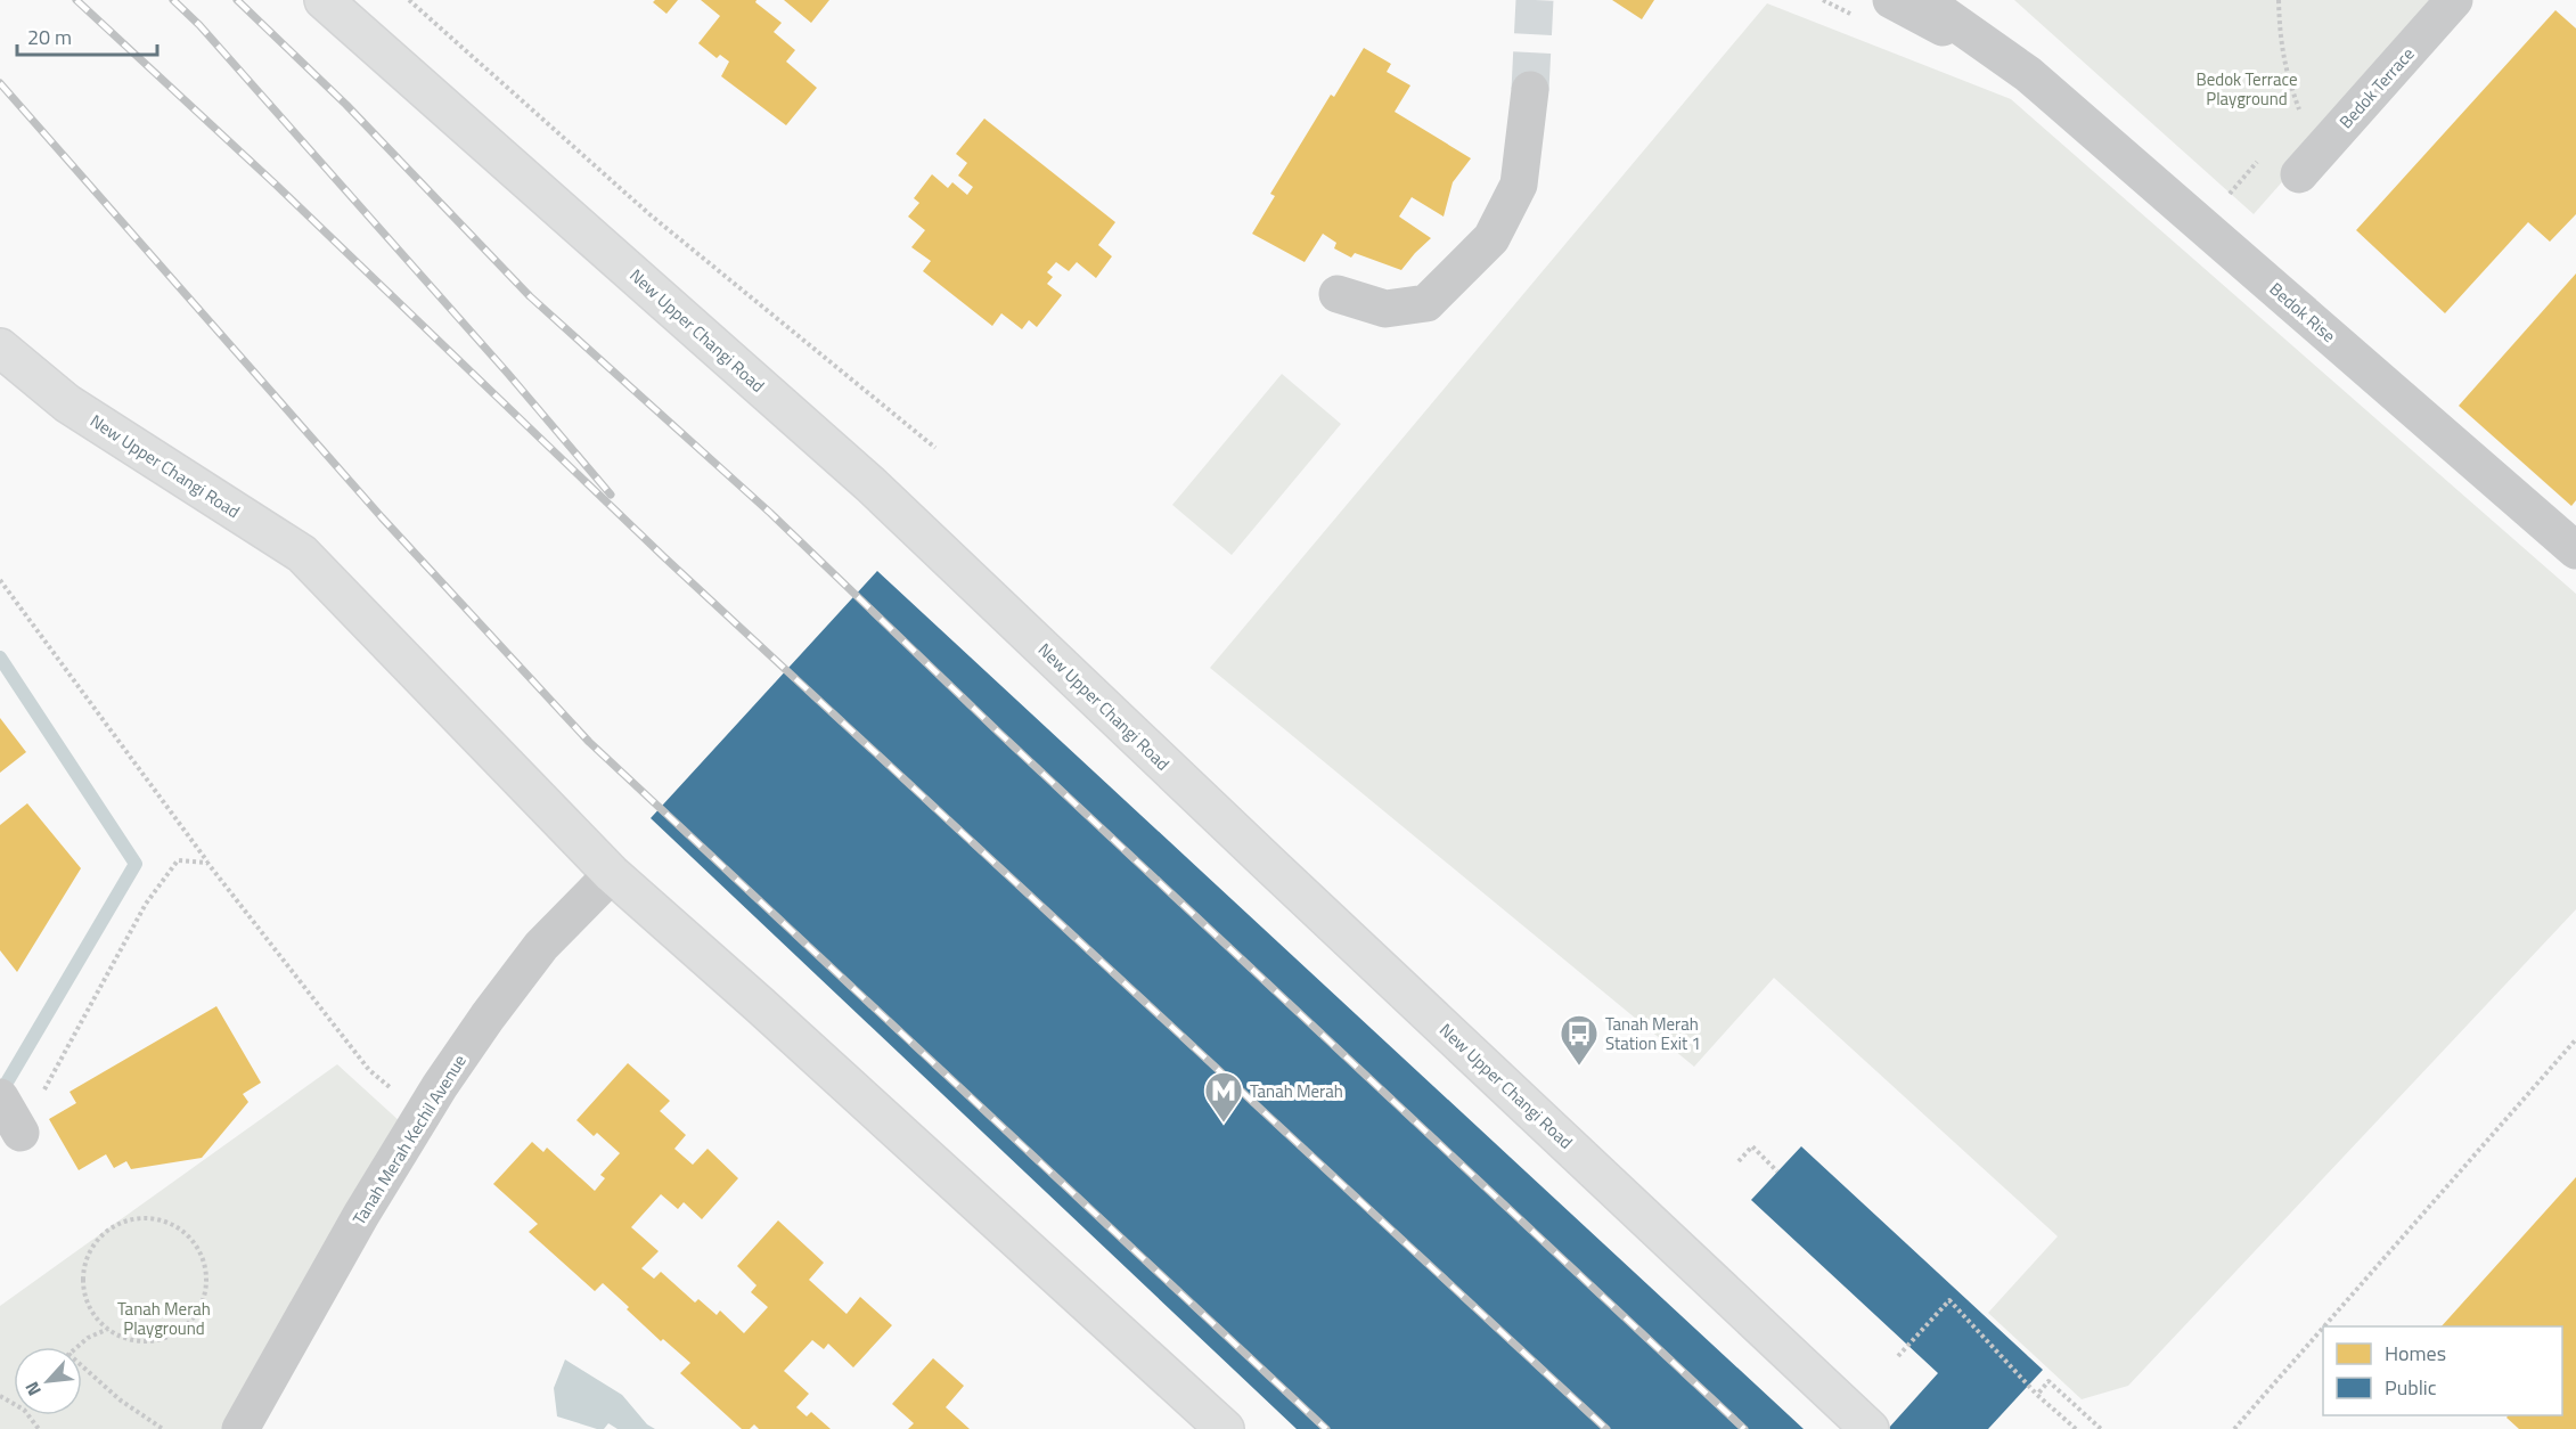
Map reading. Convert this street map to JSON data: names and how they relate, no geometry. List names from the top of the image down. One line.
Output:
{"streets":{"main road":["New Upper Changi Road"],"street":["Bedok Terrace","Bedok Rise","Tanah Merah Kechil Avenue"]},"crossings":[["New Upper Changi Road","Tanah Merah Kechil Avenue"]],"parks":["Bedok Terrace Playground","Tanah Merah Playground"],"places":{"bus stop":["Tanah Merah Station Exit 1"],"metro station":["Tanah Merah"]},"legend":["Homes","Public"],"scale_bar":"20 m","north":"bottom left"}
